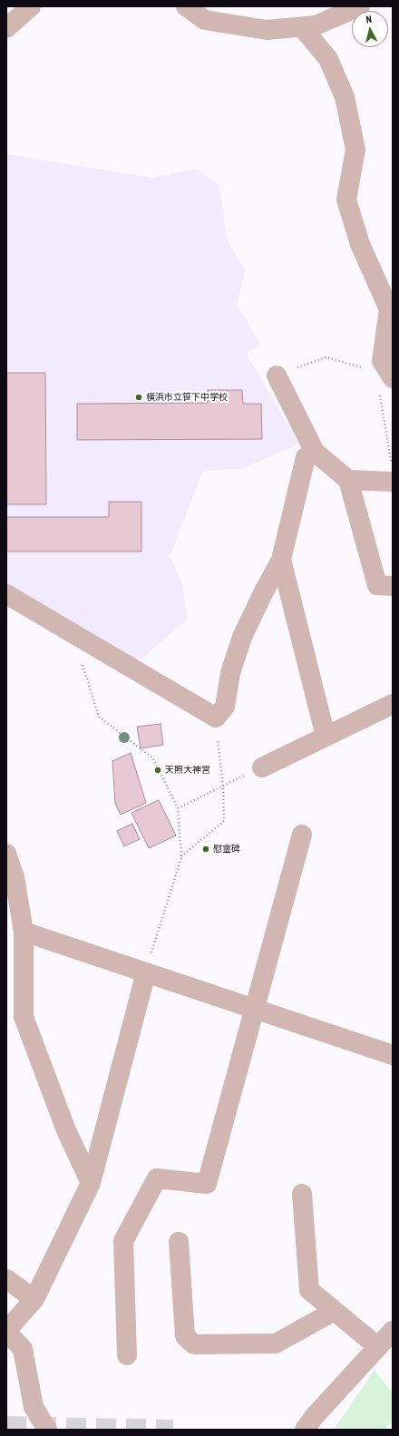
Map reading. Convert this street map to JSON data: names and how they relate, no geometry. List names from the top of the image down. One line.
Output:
{"places":["横浜市立笹下中学校","天照大神宮","慰霊碑"],"north":"top"}
